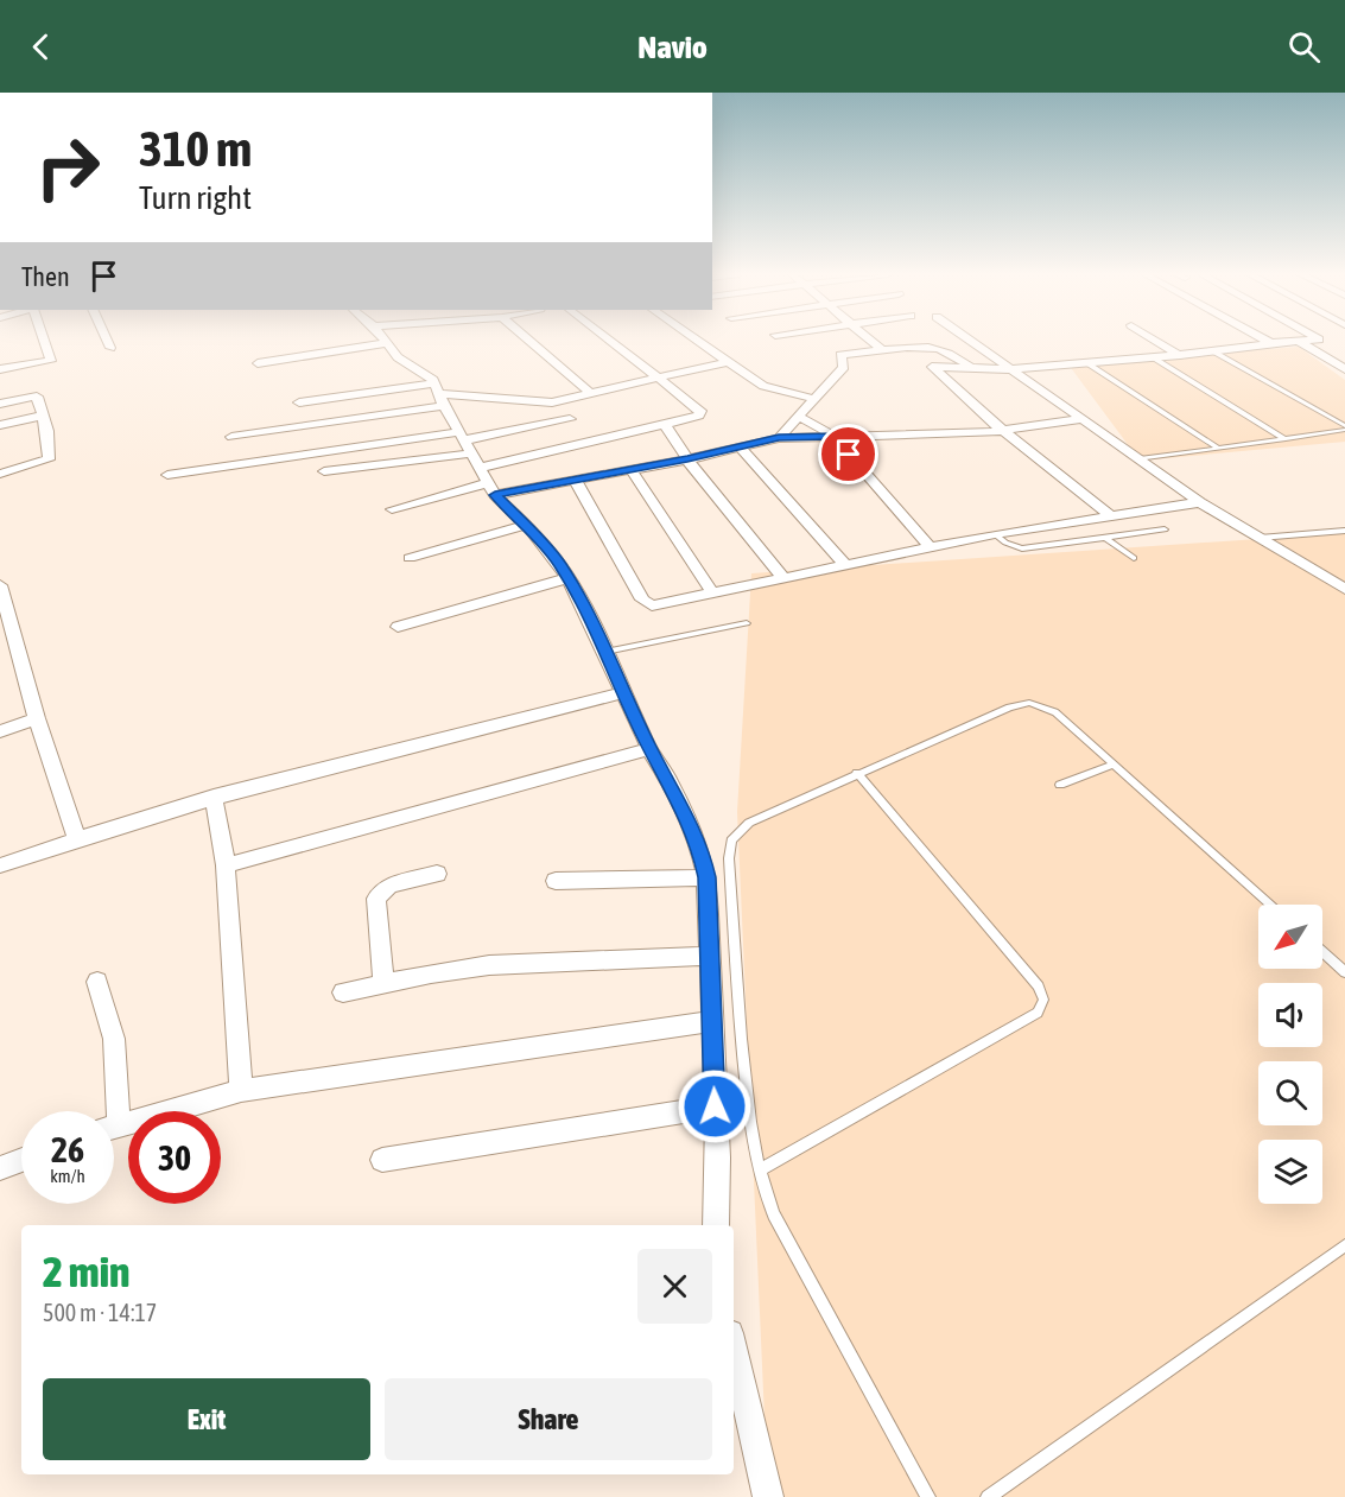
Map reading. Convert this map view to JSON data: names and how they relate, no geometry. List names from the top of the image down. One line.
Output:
{"north":"bottom left","page":{"header":"Navio","turn":["310 m","Turn right"],"then":"Then","speed":"26 km/h","limit":"30","heading":["2 min","500 m · 14:17"],"buttons":["Exit","Share"]}}
